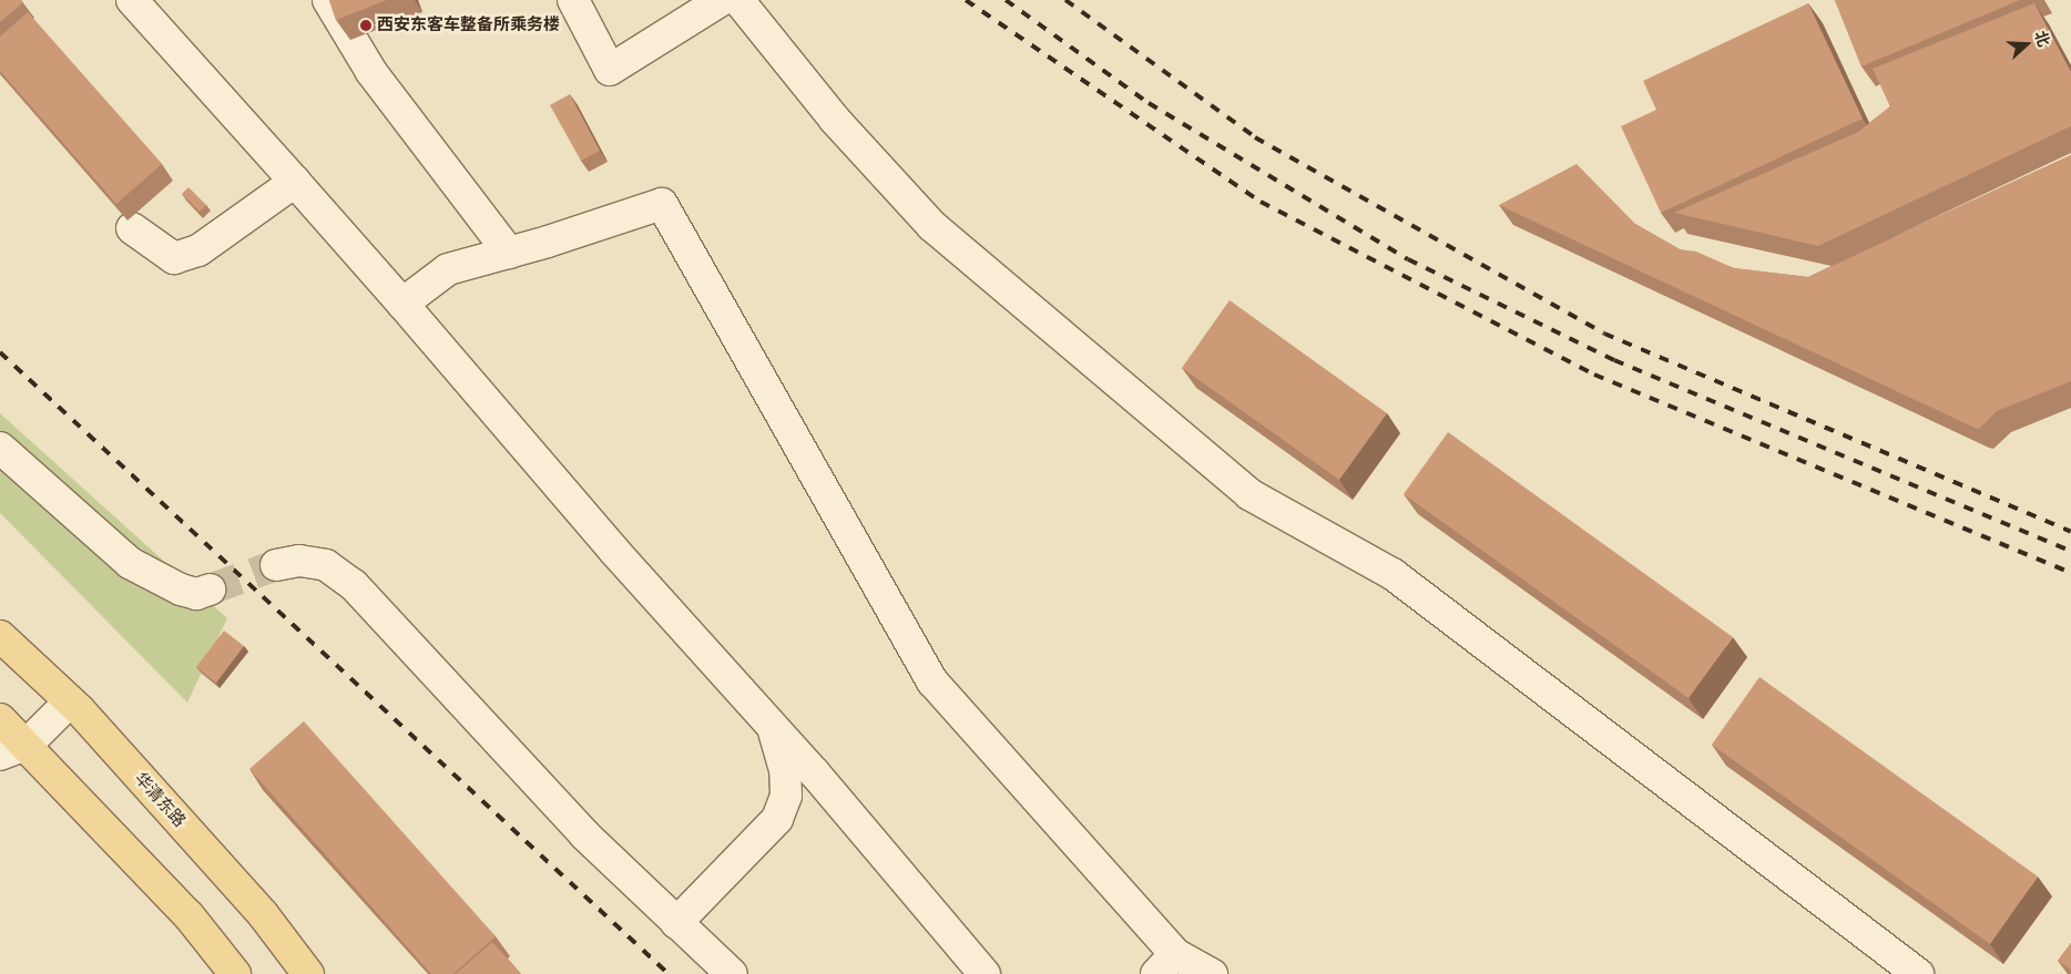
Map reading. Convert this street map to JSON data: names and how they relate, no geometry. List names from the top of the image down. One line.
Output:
{"streets":{"main road":["华清东路"]},"places":["西安东客车整备所乘务楼"],"north":"right"}
